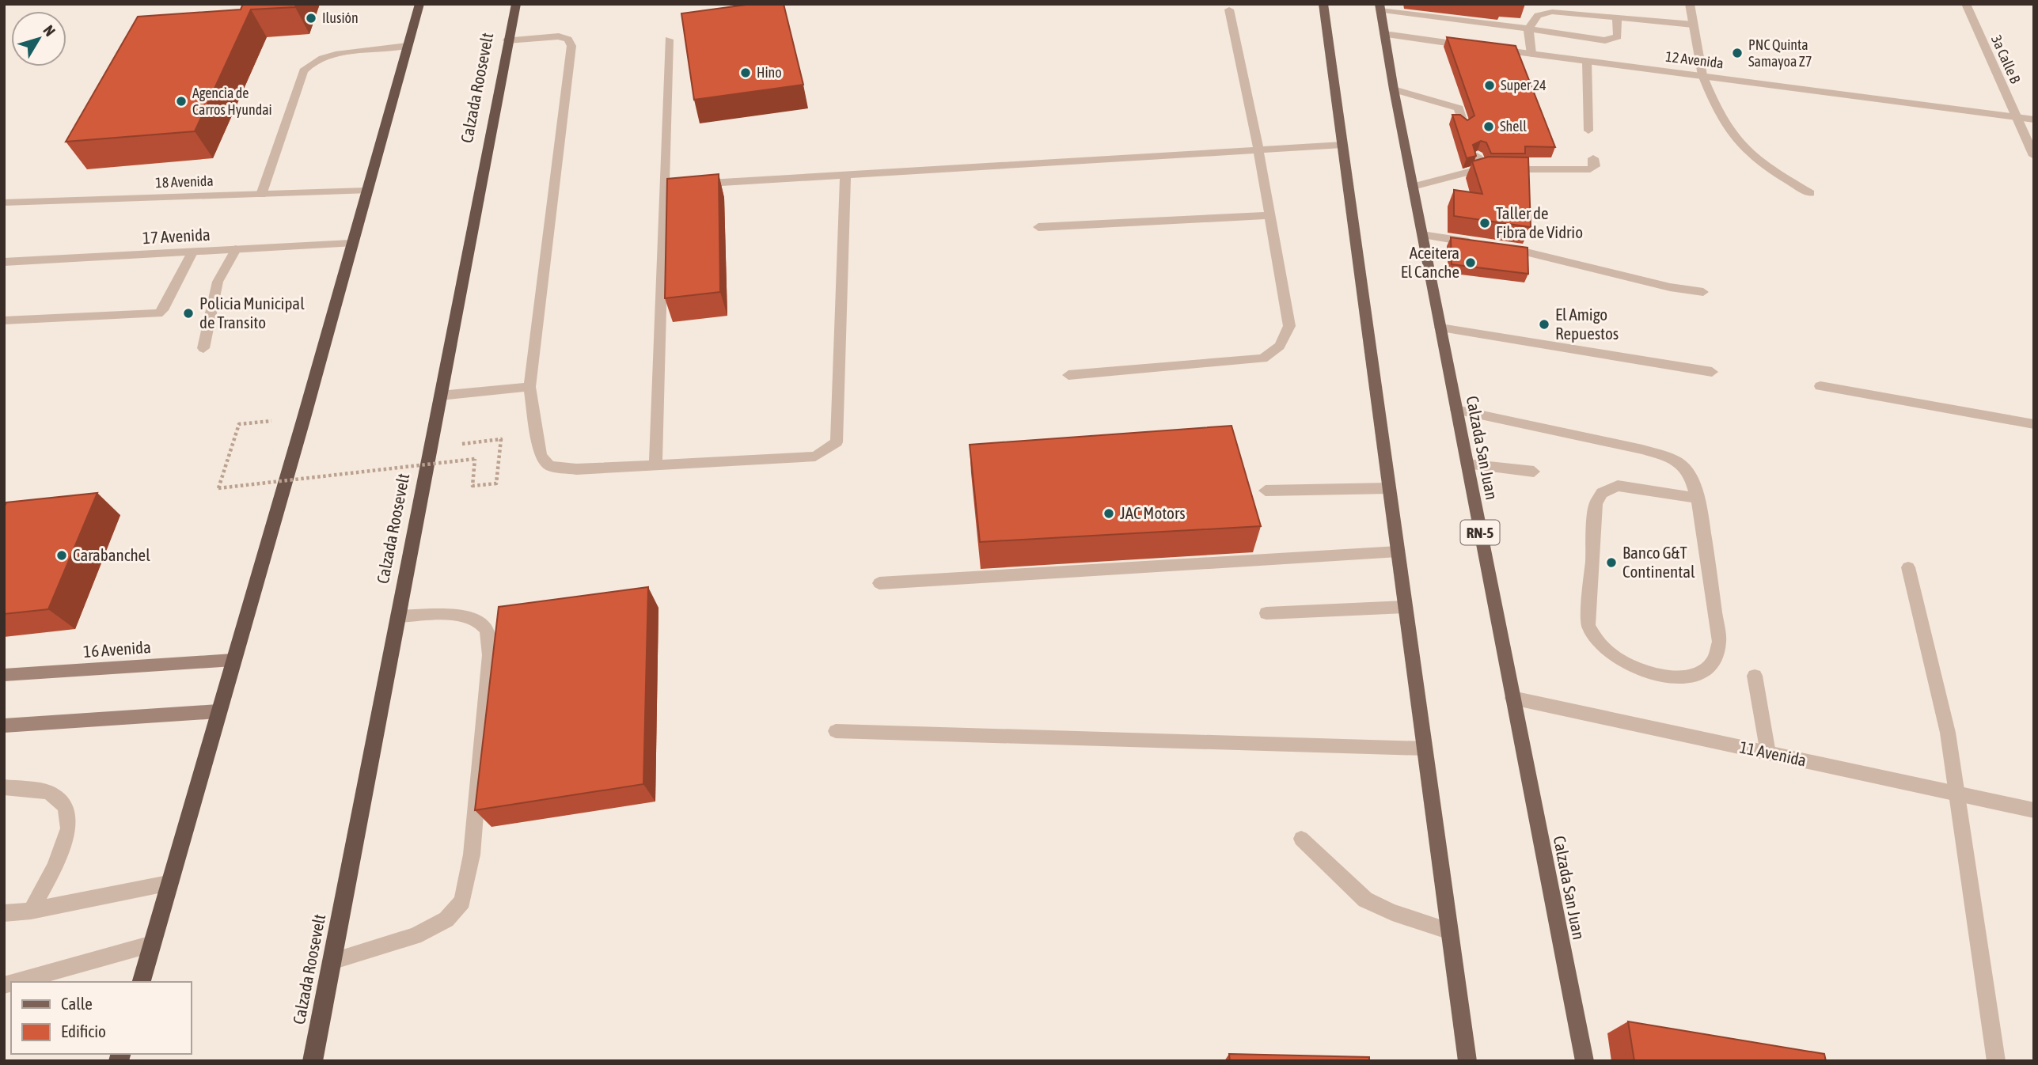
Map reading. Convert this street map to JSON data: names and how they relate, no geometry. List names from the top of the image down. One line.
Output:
{"streets":{"highway":["Calzada Roosevelt"],"main road":["Calzada San Juan","RN-5","16 Avenida"],"street":["3a Calle B","12 Avenida","18 Avenida","17 Avenida","11 Avenida"]},"crossings":[["3a Calle B","12 Avenida"],["12 Avenida","Calzada San Juan"],["Calzada San Juan","11 Avenida"]],"places":["Ilusión","PNC Quinta Samayoa Z7","Hino","Super 24","Agencia de Carros Hyundai","Shell","Taller de Fibra de Vidrio","Aceitera El Canche","Policia Municipal de Transito","El Amigo Repuestos","JAC Motors","Carabanchel","Banco G&T Continental"],"legend":["Calle","Edificio"],"north":"top right"}
